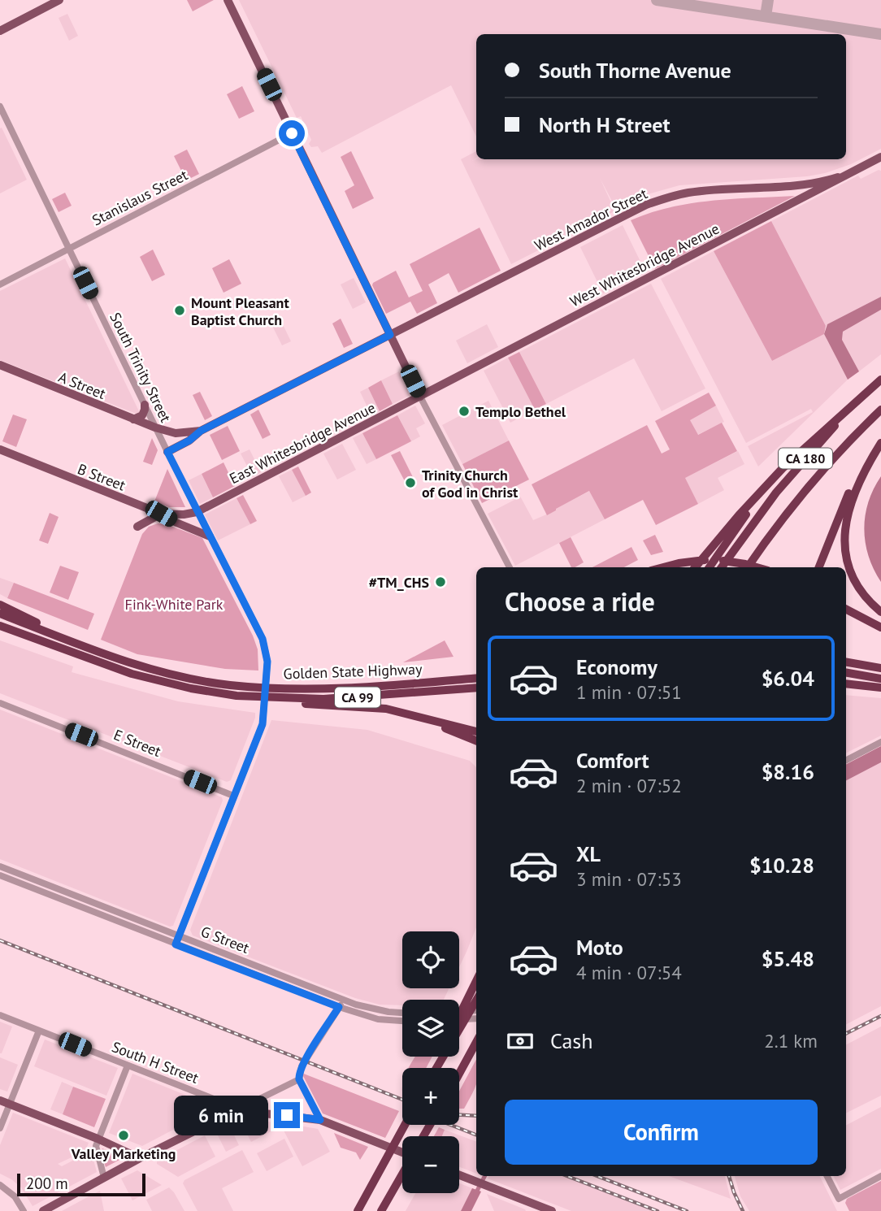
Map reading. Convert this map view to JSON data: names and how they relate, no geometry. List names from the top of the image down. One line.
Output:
{"streets":{"highway":["CA 180","Golden State Highway","CA 99"],"main road":["West Amador Street","West Whitesbridge Avenue","A Street","East Whitesbridge Avenue","B Street"],"street":["Stanislaus Street","South Trinity Street","E Street","G Street","South H Street"]},"crossings":[["Stanislaus Street","South Trinity Street"],["West Amador Street","West Whitesbridge Avenue"],["West Amador Street","South Trinity Street"],["West Amador Street","A Street"],["West Whitesbridge Avenue","East Whitesbridge Avenue"],["South Trinity Street","A Street"],["South Trinity Street","East Whitesbridge Avenue"],["South Trinity Street","B Street"],["South Trinity Street","E Street"],["South Trinity Street","G Street"],["East Whitesbridge Avenue","B Street"]],"parks":["Fink-White Park"],"places":["Mount Pleasant Baptist Church","Templo Bethel","Trinity Church of God in Christ","#TM_CHS","Valley Marketing"],"scale_bar":"200 m","page":{"banner":["South Thorne Avenue","North H Street"],"heading":"Choose a ride","list":[{"name":"Economy","note":"1 min · 07:51","value":"$6.04"},{"name":"Comfort","note":"2 min · 07:52","value":"$8.16"},{"name":"XL","note":"3 min · 07:53","value":"$10.28"},{"name":"Moto","note":"4 min · 07:54","value":"$5.48"}],"map_buttons":["+","−"],"pay":["Cash","2.1 km"],"buttons":"Confirm","bubble":"6 min","scale":"200 m"}}
